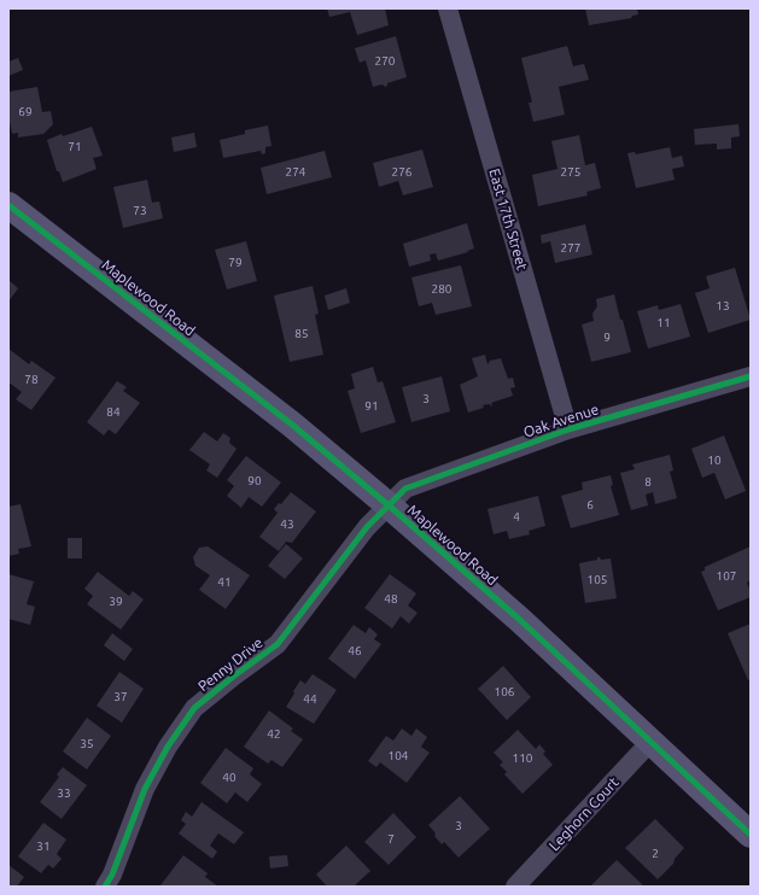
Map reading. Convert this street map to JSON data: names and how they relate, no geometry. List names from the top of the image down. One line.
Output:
{"streets":{"street":["East 17th Street","Maplewood Road","Oak Avenue","Penny Drive","Leghorn Court"]},"crossings":[["East 17th Street","Oak Avenue"],["Maplewood Road","Oak Avenue"],["Maplewood Road","Penny Drive"],["Maplewood Road","Leghorn Court"],["Oak Avenue","Penny Drive"]],"house_numbers":["270","69","71","274","276","275","73","277","79","280","13","11","85","9","78","3","91","84","10","90","8","6","4","43","107","105","41","48","39","46","106","37","44","42","35","104","110","40","33","3","7","31","2"]}
